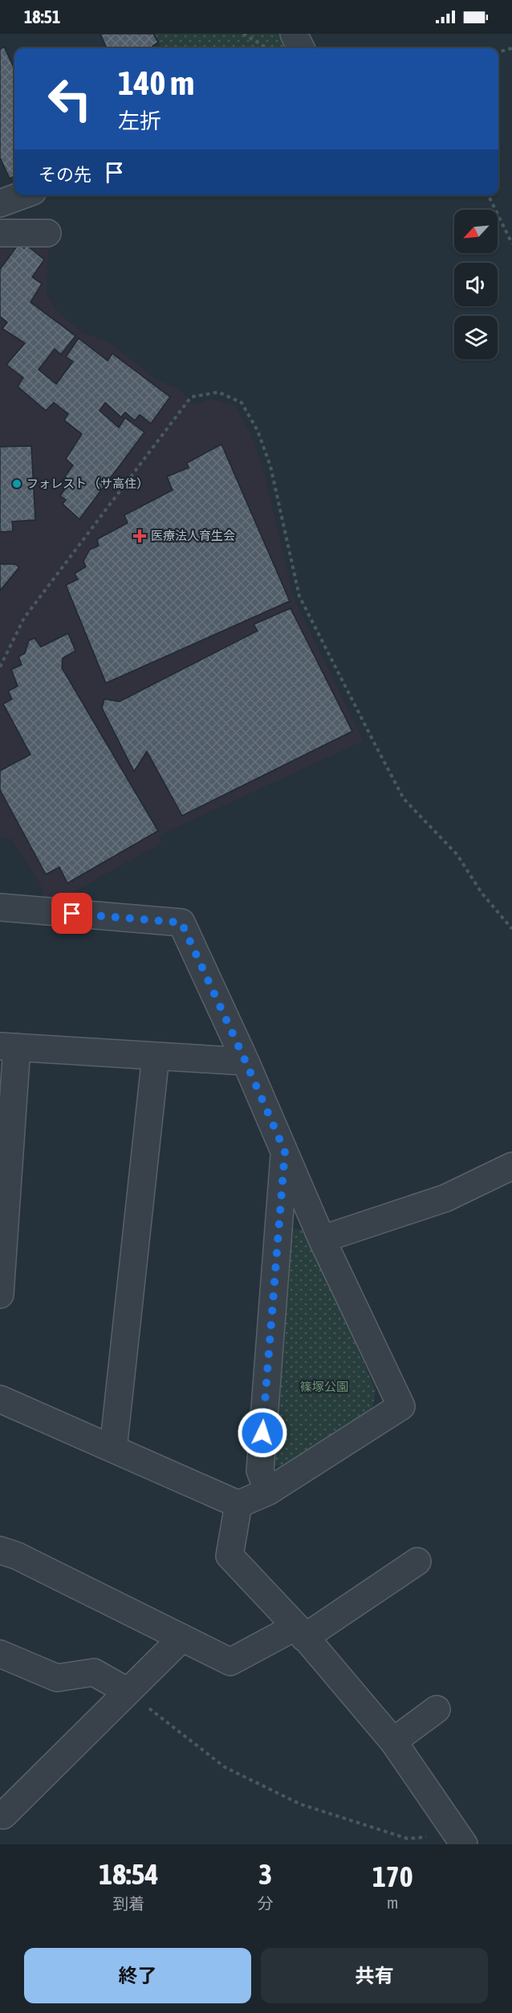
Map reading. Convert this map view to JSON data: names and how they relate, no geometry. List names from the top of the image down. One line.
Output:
{"parks":["篠塚公園"],"places":{"other":["フォレスト （サ高住）"],"health":["医療法人育生会"]},"north":"bottom left","page":{"status":"18:51","turn":["140 m","左折"],"then":"その先","eta":["18:54","到着","3","分","170","m"],"buttons":["終了","共有"]}}
